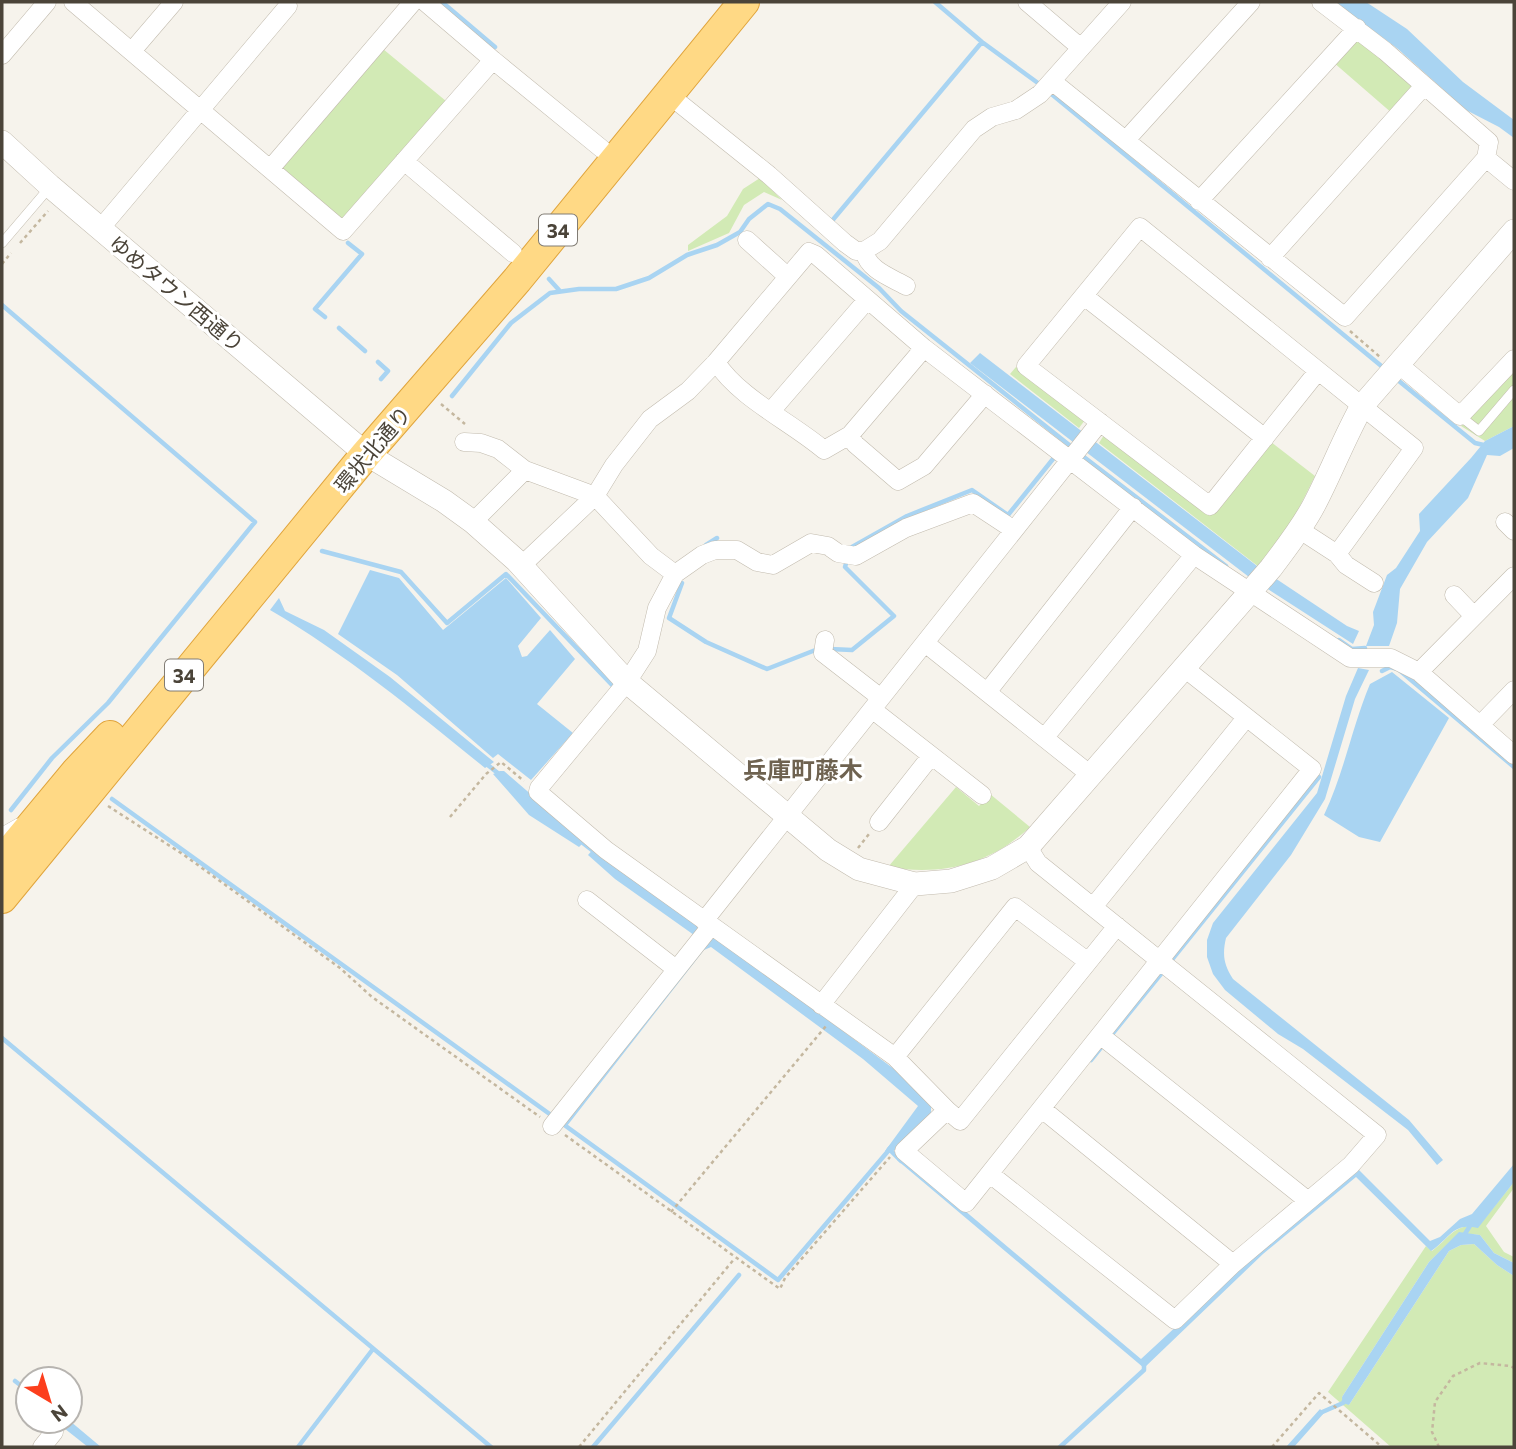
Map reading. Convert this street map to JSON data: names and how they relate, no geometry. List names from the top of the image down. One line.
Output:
{"streets":{"highway":["34","環状北通り"],"street":["ゆめタウン西通り"]},"crossings":[["ゆめタウン西通り","環状北通り"]],"districts":["兵庫町藤木"],"north":"bottom right"}
